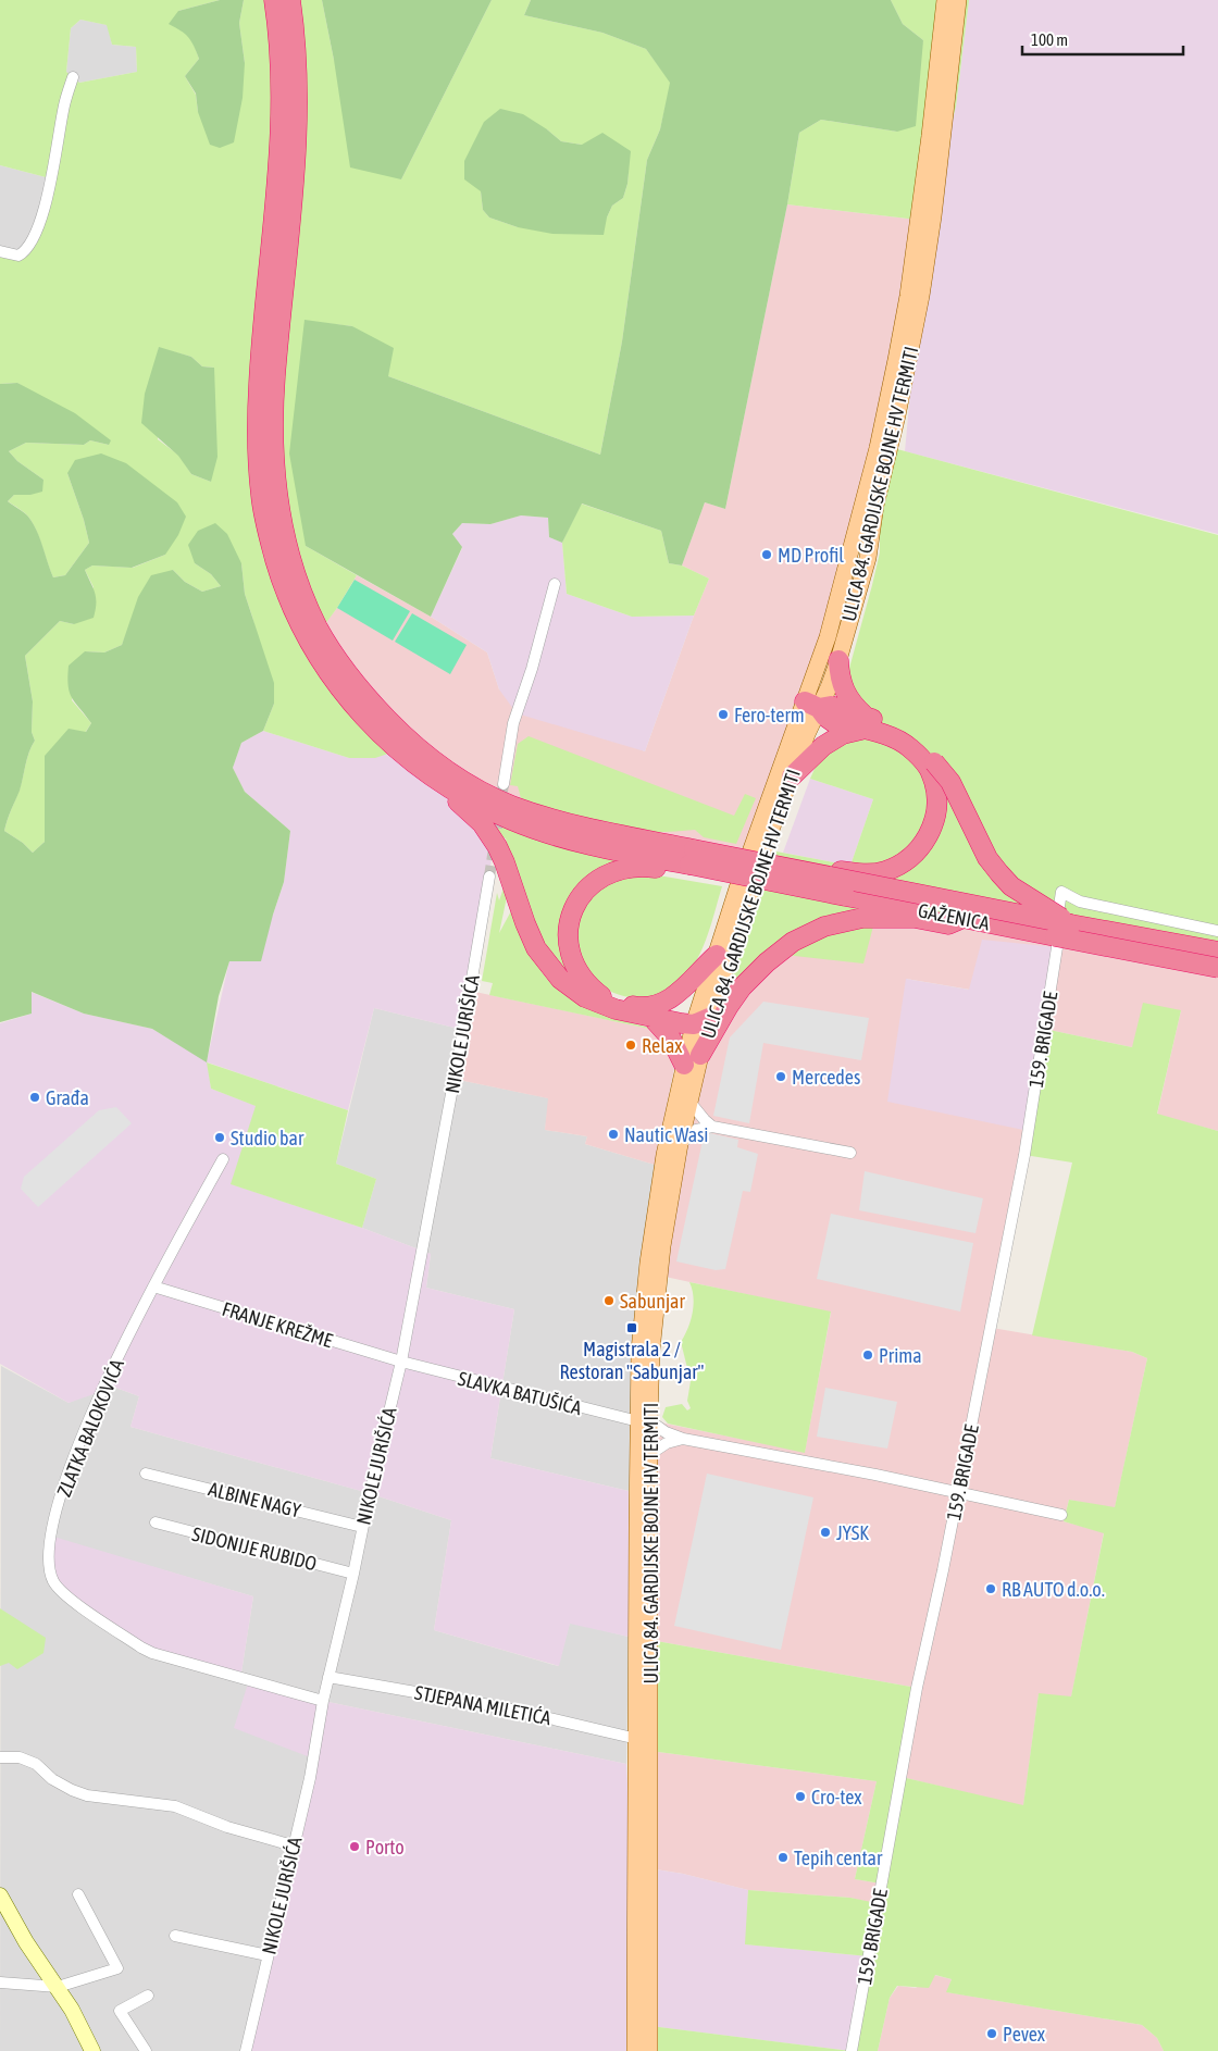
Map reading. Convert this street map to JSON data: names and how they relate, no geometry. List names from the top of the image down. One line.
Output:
{"streets":{"highway":["GAŽENICA"],"main road":["ULICA 84. GARDIJSKE BOJNE HV TERMITI"],"street":["NIKOLE JURIŠIĆA","159. BRIGADE","FRANJE KREŽME","SLAVKA BATUŠIĆA","ZLATKA BALOKOVIĆA","ALBINE NAGY","SIDONIJE RUBIDO","STJEPANA MILETIĆA"]},"crossings":[["ULICA 84. GARDIJSKE BOJNE HV TERMITI","SLAVKA BATUŠIĆA"],["ULICA 84. GARDIJSKE BOJNE HV TERMITI","STJEPANA MILETIĆA"],["NIKOLE JURIŠIĆA","FRANJE KREŽME"],["NIKOLE JURIŠIĆA","SLAVKA BATUŠIĆA"],["NIKOLE JURIŠIĆA","ZLATKA BALOKOVIĆA"],["NIKOLE JURIŠIĆA","ALBINE NAGY"],["NIKOLE JURIŠIĆA","SIDONIJE RUBIDO"],["NIKOLE JURIŠIĆA","STJEPANA MILETIĆA"],["159. BRIGADE","SLAVKA BATUŠIĆA"],["FRANJE KREŽME","SLAVKA BATUŠIĆA"],["FRANJE KREŽME","ZLATKA BALOKOVIĆA"]],"places":{"other":["MD Profil","Fero-term","Relax","Mercedes","Građa","Nautic Wasi","Studio bar","Sabunjar","Prima","JYSK","RB AUTO d.o.o.","Cro-tex","Porto","Tepih centar","Pevex"],"transit":["Magistrala 2 / Restoran \"Sabunjar\""]},"scale_bar":"100 m"}
